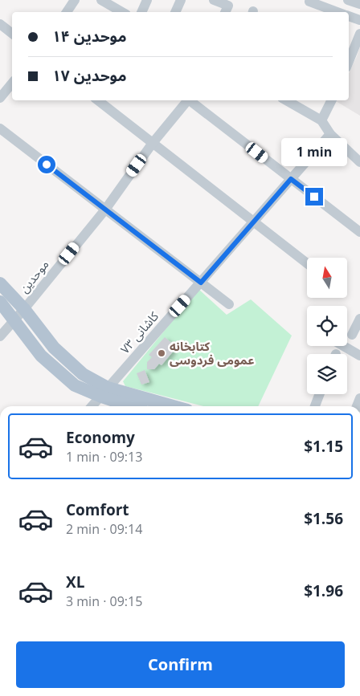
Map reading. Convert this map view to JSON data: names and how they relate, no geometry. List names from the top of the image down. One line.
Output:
{"streets":{"street":["موحدین","کاشانی ۷۳"]},"places":["کتابخانه عمومی فردوسی"],"north":"top","page":{"banner":["موحدین ۱۴","موحدین ۱۷"],"bubble":"1 min","list":[{"name":"Economy","note":"1 min · 09:13","value":"$1.15"},{"name":"Comfort","note":"2 min · 09:14","value":"$1.56"},{"name":"XL","note":"3 min · 09:15","value":"$1.96"}],"buttons":"Confirm"}}
